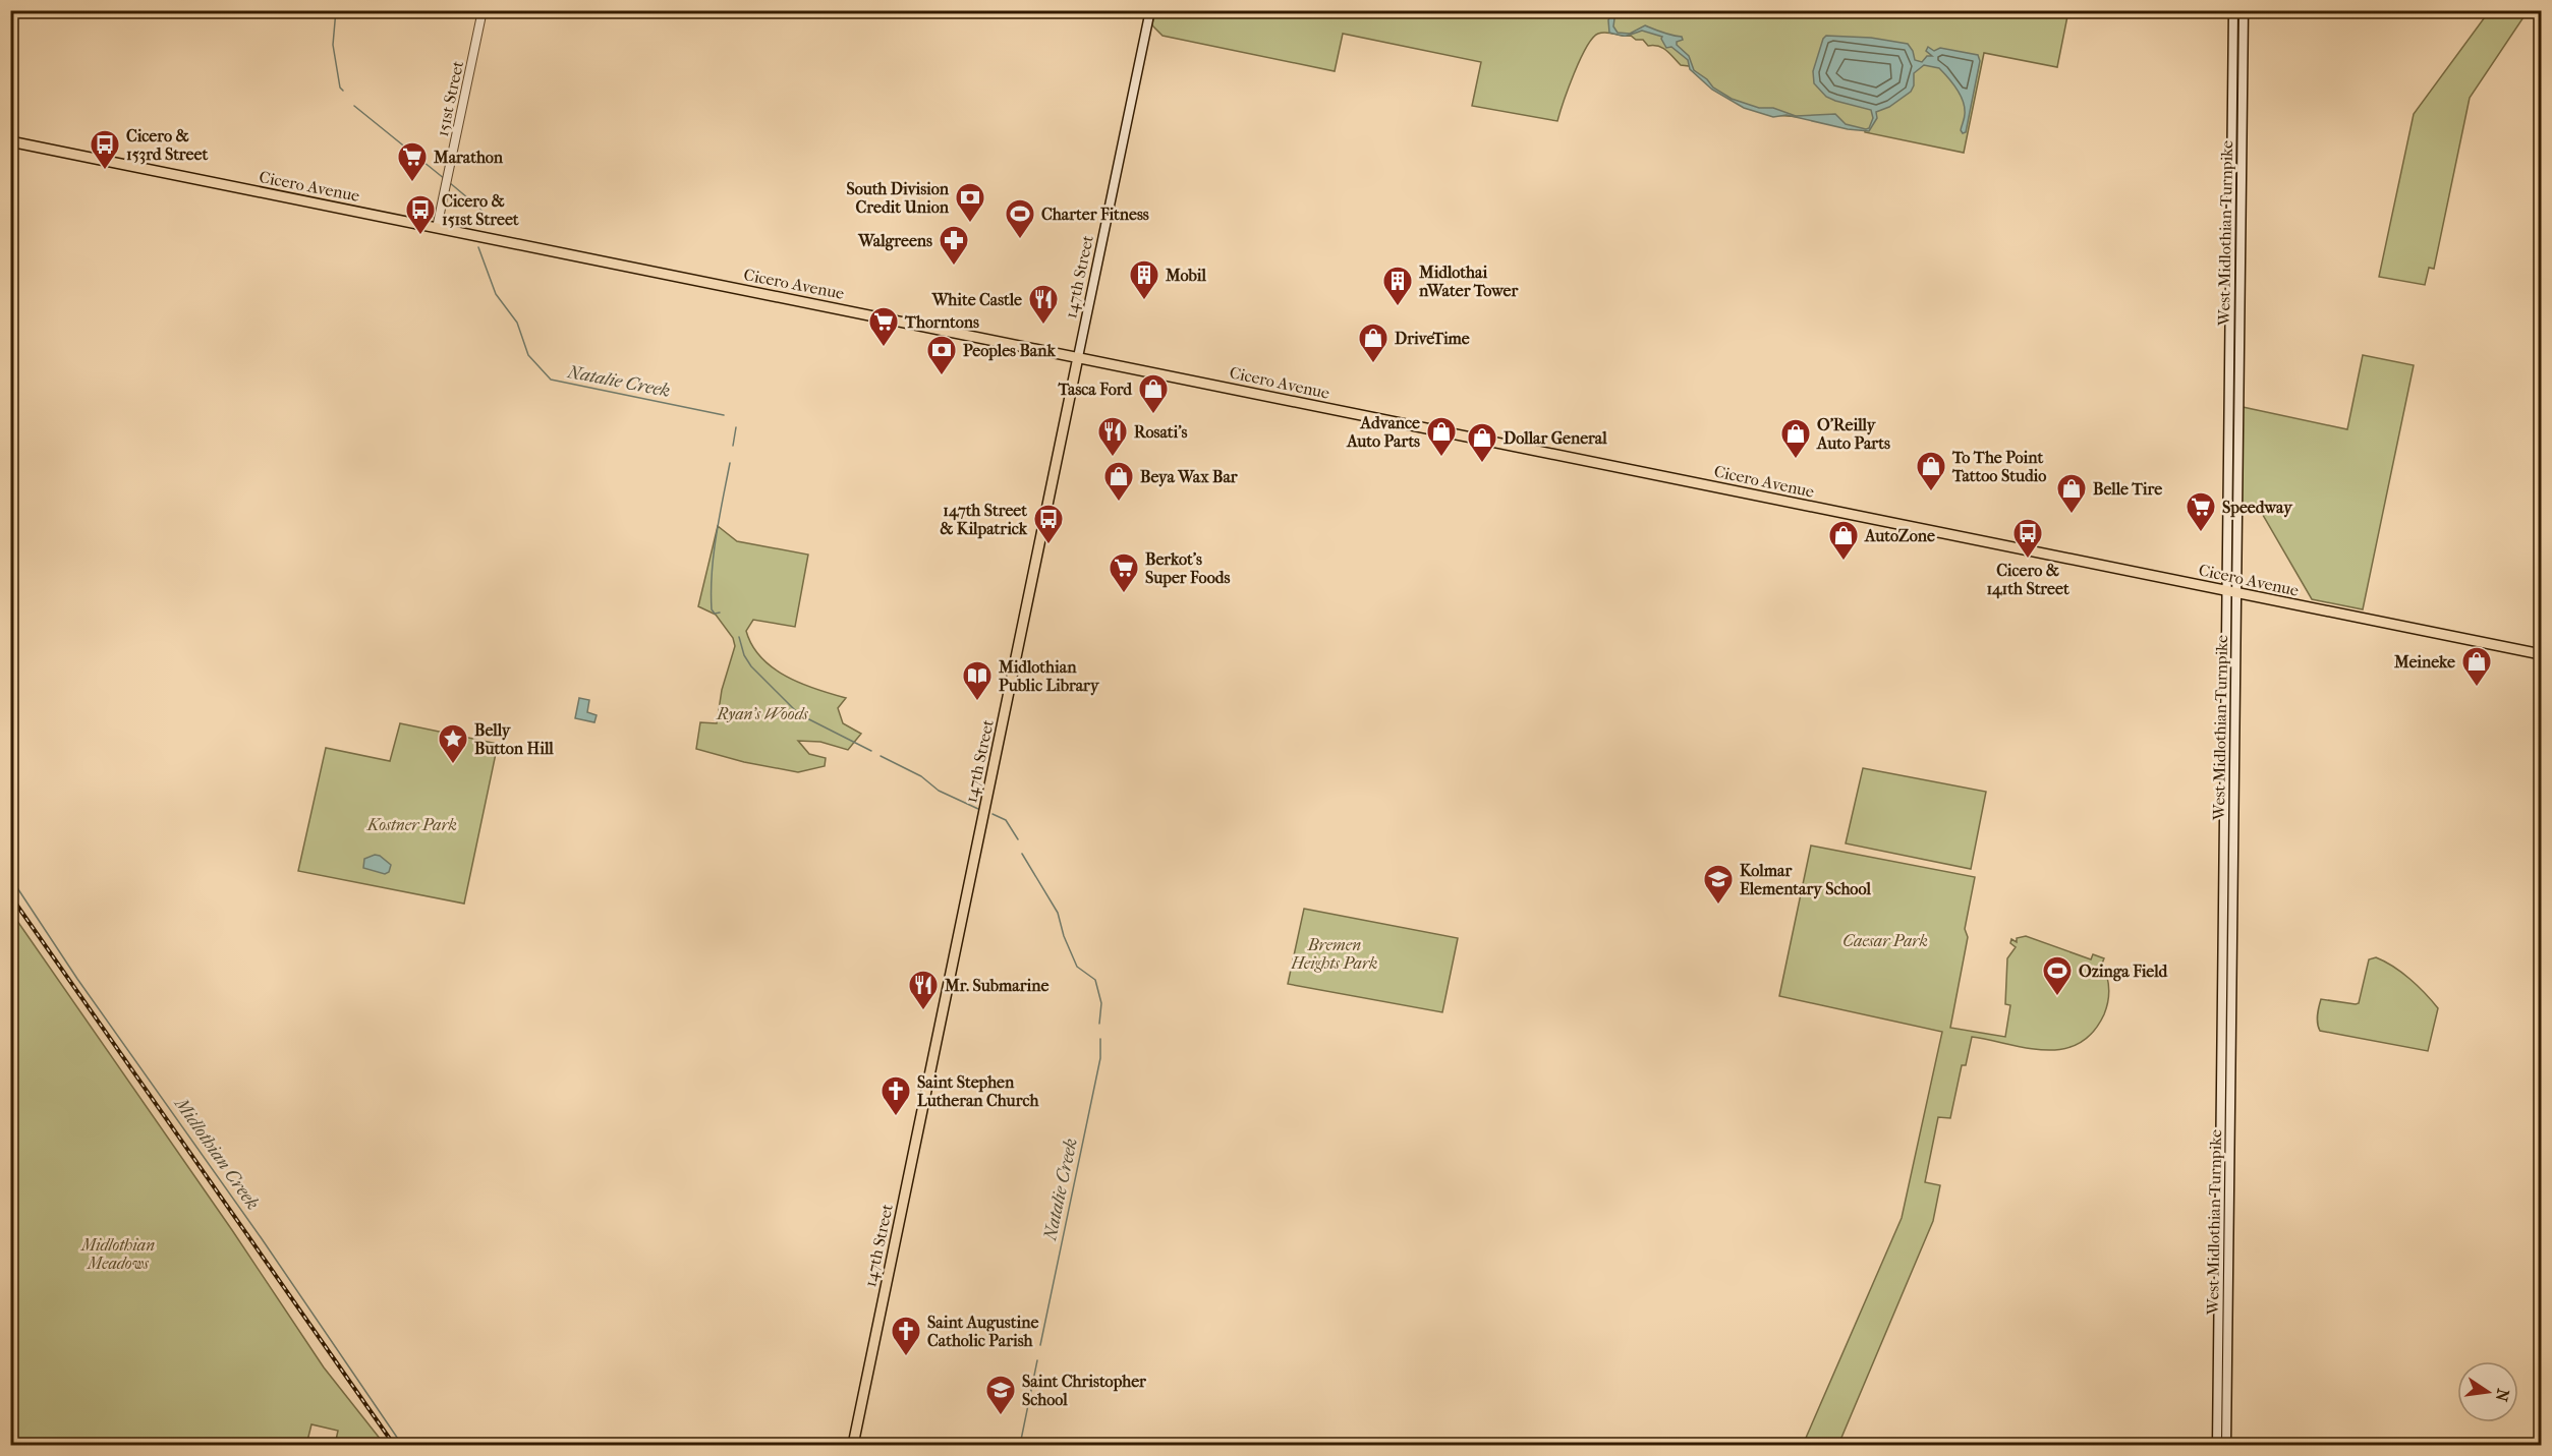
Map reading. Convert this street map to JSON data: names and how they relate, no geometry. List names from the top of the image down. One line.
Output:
{"streets":{"main road":["Cicero Avenue","West Midlothian Turnpike","147th Street"],"street":["151st Street"]},"crossings":[["151st Street","Cicero Avenue"],["Cicero Avenue","West Midlothian Turnpike"],["Cicero Avenue","147th Street"]],"water":["Natalie Creek","Midlothian Creek"],"parks":["Ryan's Woods","Kostner Park","Caesar Park","Bremen Heights Park","Midlothian Meadows"],"places":{"bus stop":["Cicero & 153rd Street","Cicero & 151st Street","147th Street & Kilpatrick","Cicero & 141th Street"],"supermarket":["Marathon","Thorntons","Speedway","Berkot's Super Foods"],"bank":["South Division Credit Union","Peoples Bank"],"sports":["Charter Fitness","Ozinga Field"],"pharmacy":["Walgreens"],"building":["Mobil","Midlothai nWater Tower"],"restaurant":["White Castle","Rosati's","Mr. Submarine"],"shop":["DriveTime","Tasca Ford","Advance Auto Parts","O'Reilly Auto Parts","Dollar General","To The Point Tattoo Studio","Beya Wax Bar","Belle Tire","AutoZone","Meineke"],"library":["Midlothian Public Library"],"place":["Belly Button Hill"],"school or university":["Kolmar Elementary School","Saint Christopher School"],"church":["Saint Stephen Lutheran Church","Saint Augustine Catholic Parish"]},"north":"right"}
